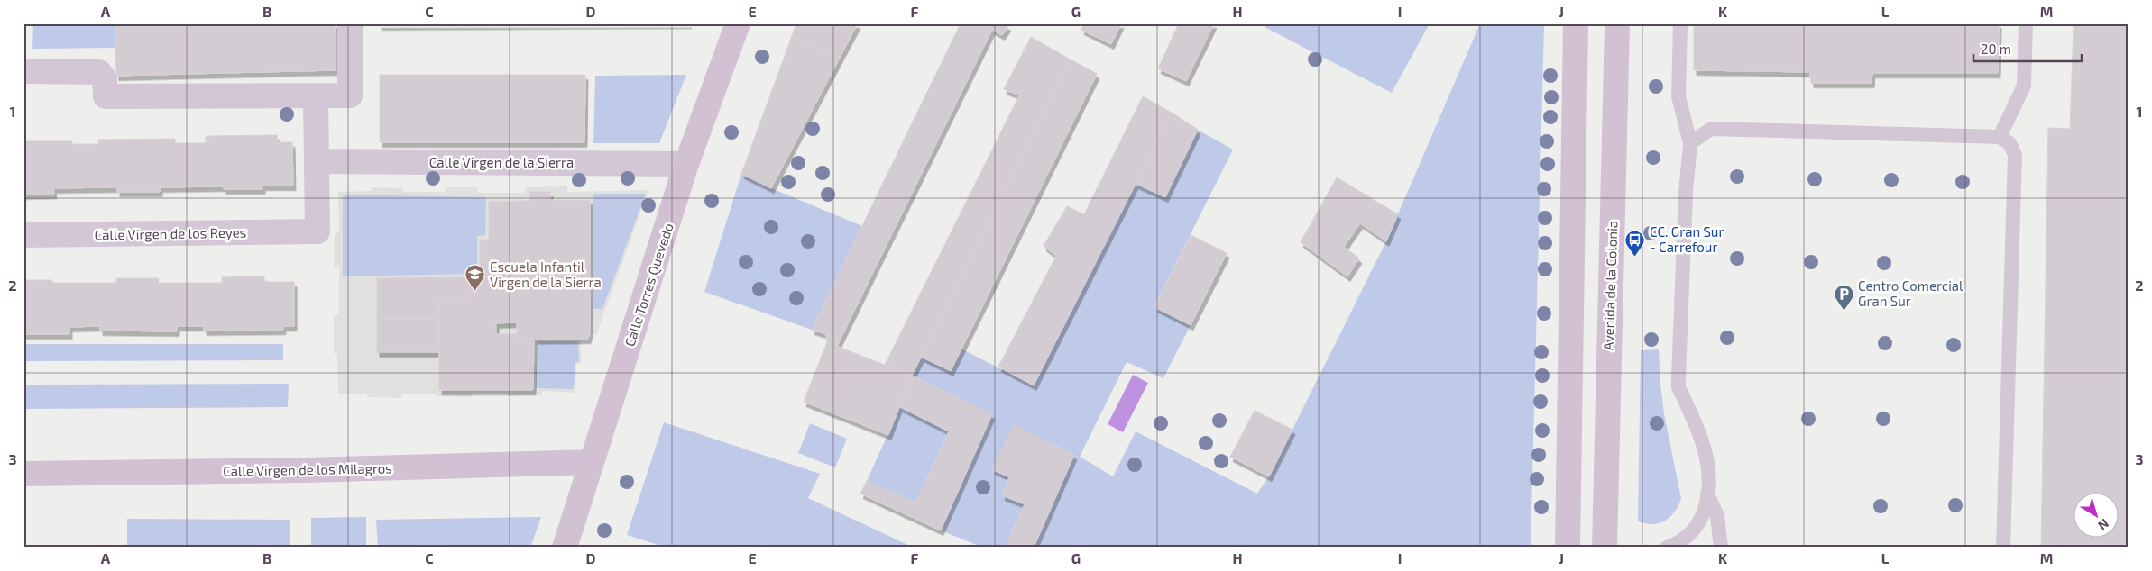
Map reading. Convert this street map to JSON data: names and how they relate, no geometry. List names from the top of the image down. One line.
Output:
{"streets":{"street":["Calle Virgen de la Sierra","Calle Virgen de los Reyes","Calle Torres Quevedo","Avenida de la Colonia","Calle Virgen de los Milagros"]},"crossings":[["Calle Virgen de la Sierra","Calle Virgen de los Reyes"],["Calle Virgen de la Sierra","Calle Torres Quevedo"],["Calle Torres Quevedo","Calle Virgen de los Milagros"]],"places":{"bus stop":["CC. Gran Sur - Carrefour"],"school or university":["Escuela Infantil Virgen de la Sierra"],"parking":["Centro Comercial Gran Sur"]},"scale_bar":"20 m","north":"bottom right","grid":{"columns":["A","B","C","D","E","F","G","H","I","J","K","L","M"],"rows":["1","2","3"]}}
